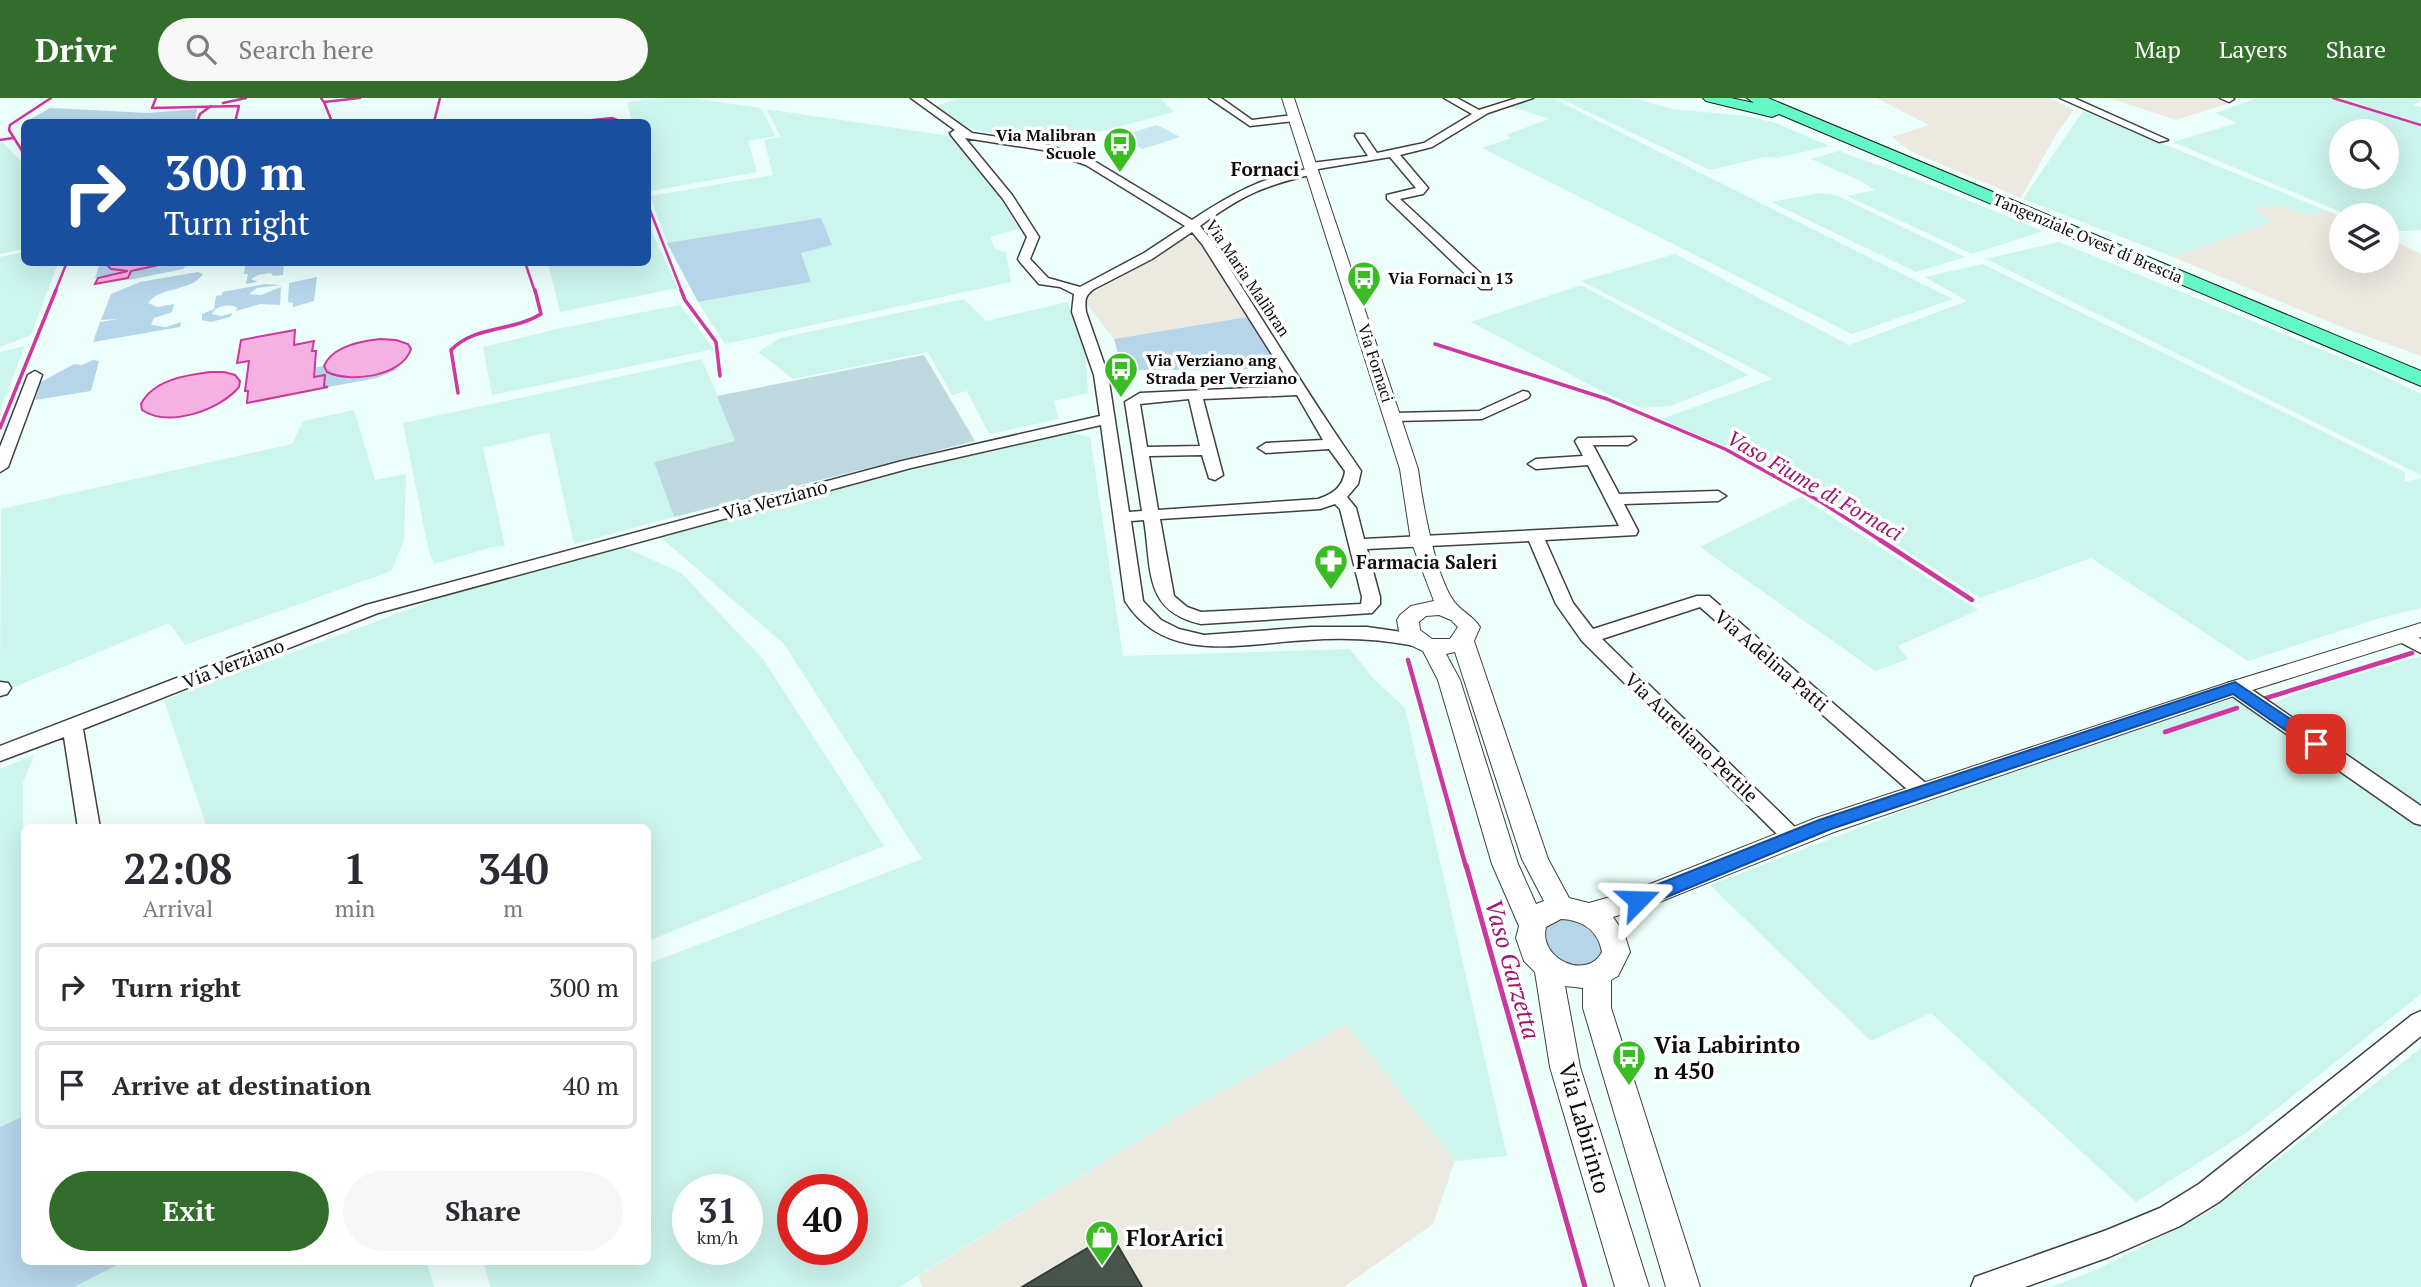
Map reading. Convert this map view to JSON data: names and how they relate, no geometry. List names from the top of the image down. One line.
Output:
{"streets":{"main road":["Tangenziale Ovest di Brescia"],"street":["Via Maria Malibran","Via Fornaci","Via Verziano","Via Adelina Patti","Via Aureliano Pertile","Via Labirinto"]},"crossings":[["Via Fornaci","Via Labirinto"],["Via Adelina Patti","Via Aureliano Pertile"]],"districts":["Fornaci"],"water":["Vaso Fiume di Fornaci","Vaso Garzetta"],"places":{"bus stop":["Via Malibran Scuole","Via Fornaci n 13","Via Verziano ang Strada per Verziano","Via Labirinto n 450"],"pharmacy":["Farmacia Saleri"],"shop":["FlorArici"]},"page":{"header":"Drivr","search":"Search here","nav":["Map","Layers","Share"],"turn":["300 m","Turn right"],"eta":["22:08","Arrival","1","min","340","m"],"list":[{"name":"Turn right","value":"300 m"},{"name":"Arrive at destination","value":"40 m"}],"buttons":["Exit","Share"],"speed":"31 km/h","limit":"40"}}
